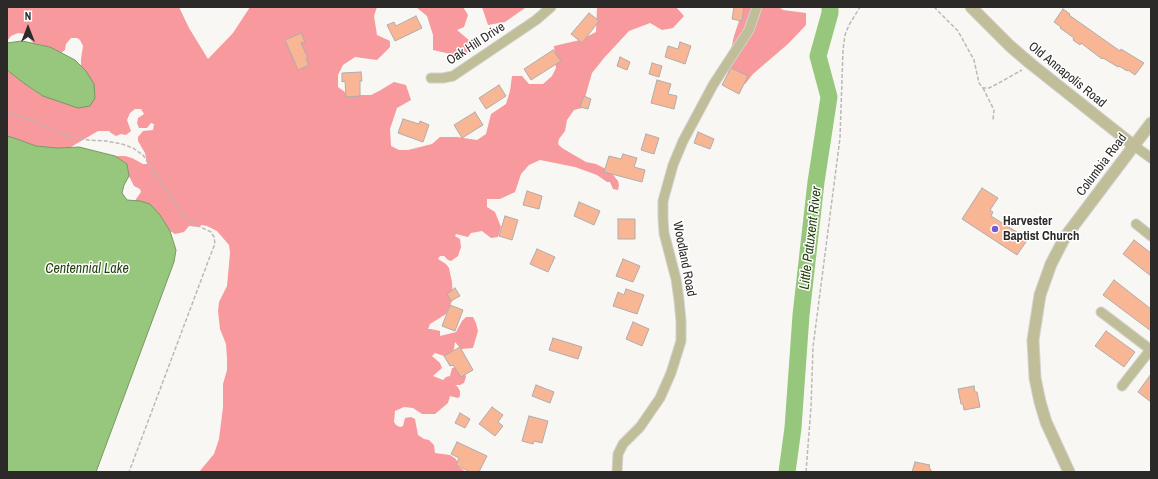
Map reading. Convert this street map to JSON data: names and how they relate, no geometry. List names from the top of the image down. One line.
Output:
{"streets":{"street":["Oak Hill Drive","Old Annapolis Road","Columbia Road","Woodland Road"]},"crossings":[["Old Annapolis Road","Columbia Road"]],"water":["Little Patuxent River","Centennial Lake"],"places":["Harvester Baptist Church"],"north":"top"}
